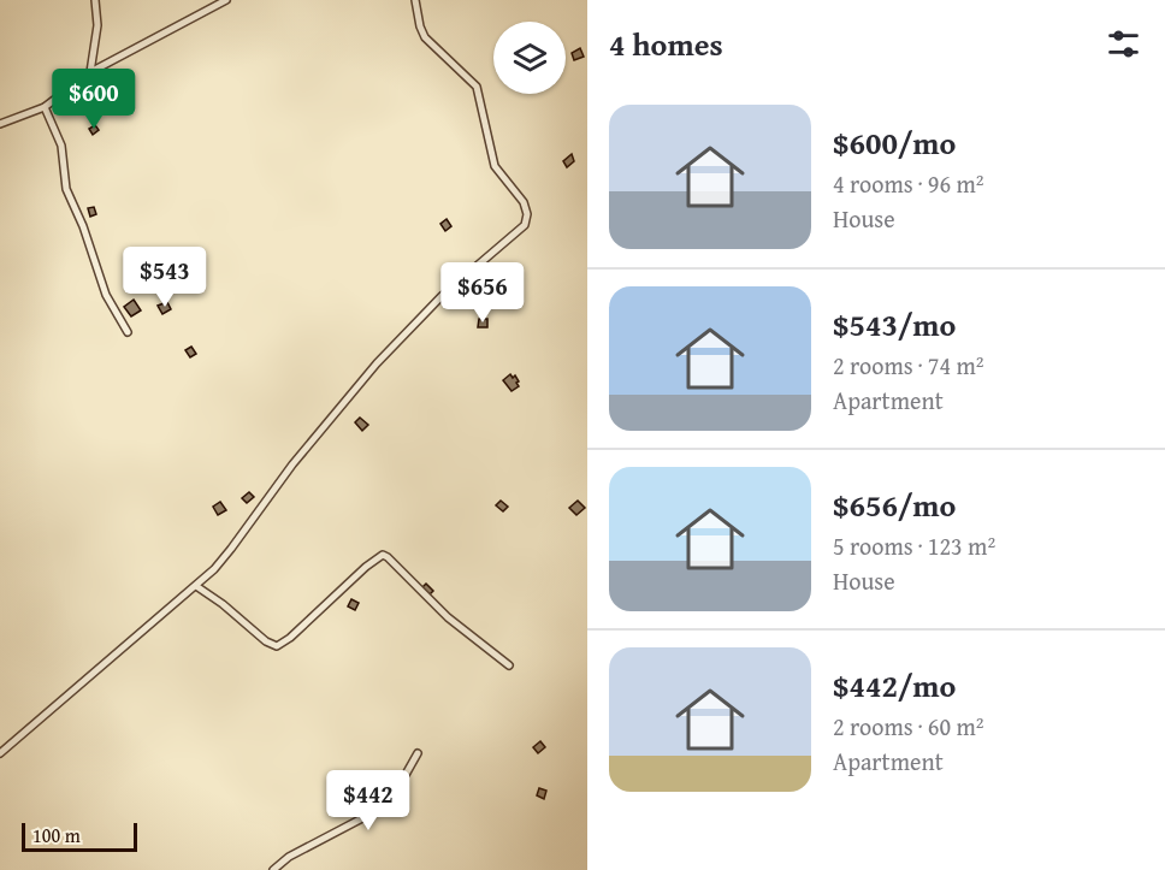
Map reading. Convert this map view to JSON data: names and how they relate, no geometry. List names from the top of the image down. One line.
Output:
{"scale_bar":"100 m","page":{"heading":"4 homes","price":["$600","$543","$656","$442"],"list":[{"name":"$600/mo","note":"4 rooms · 96 m² · House"},{"name":"$543/mo","note":"2 rooms · 74 m² · Apartment"},{"name":"$656/mo","note":"5 rooms · 123 m² · House"},{"name":"$442/mo","note":"2 rooms · 60 m² · Apartment"}],"scale":"100 m"}}
